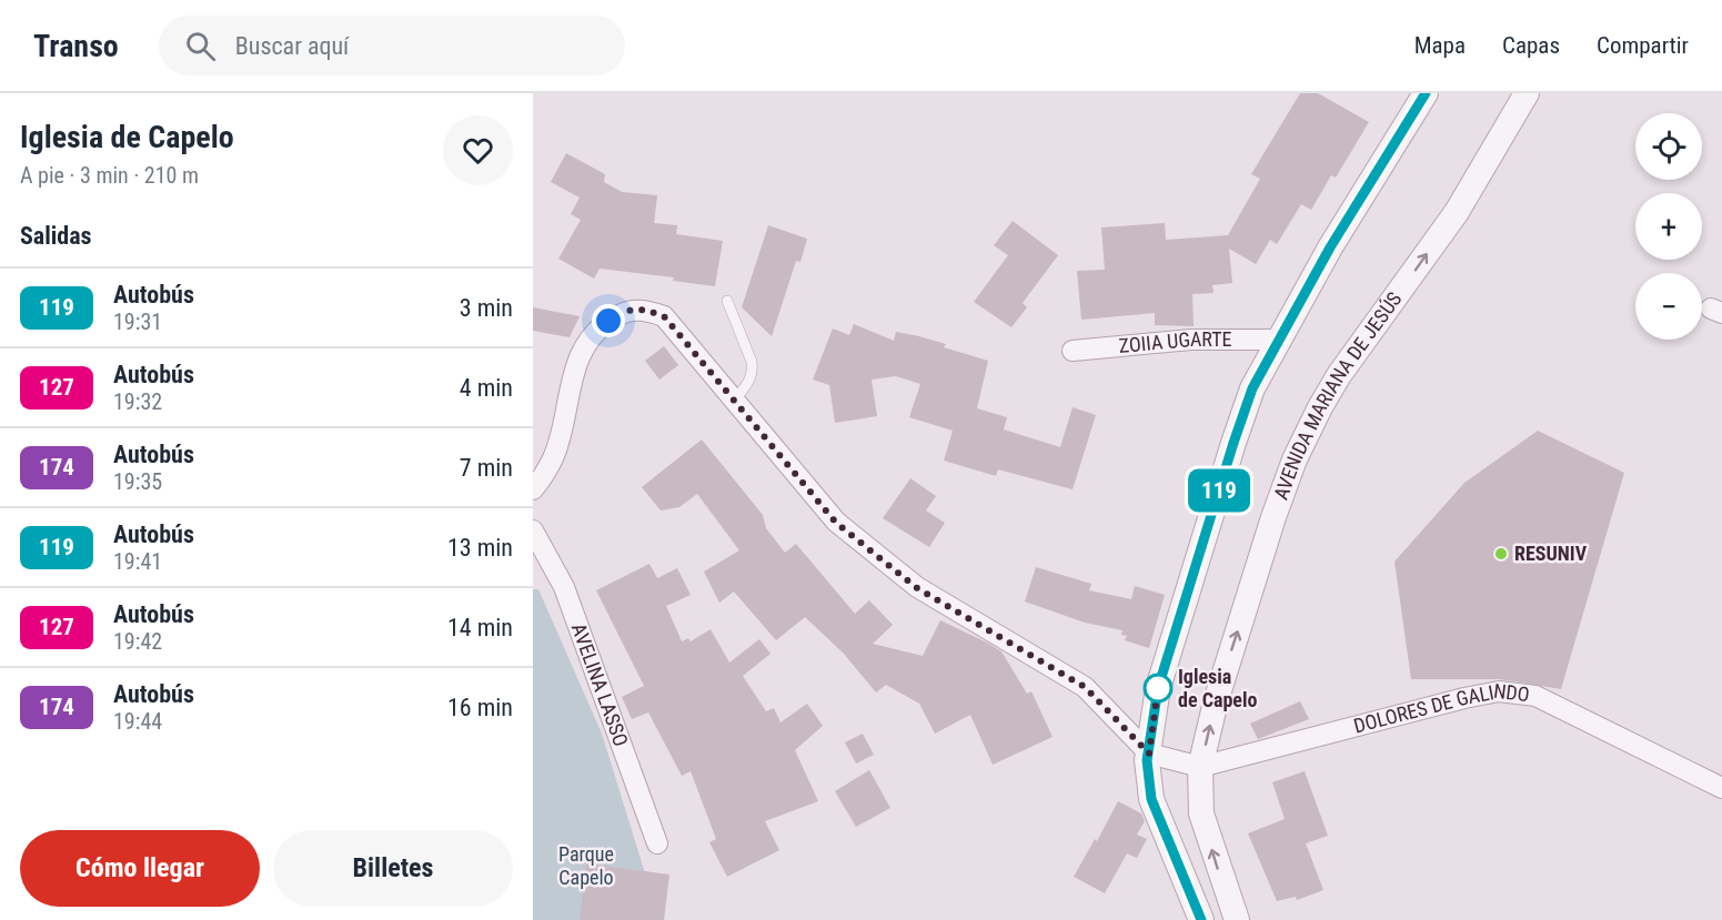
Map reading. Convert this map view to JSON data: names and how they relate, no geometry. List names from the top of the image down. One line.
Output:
{"streets":{"street":["ZOIIA UGARTE","AVENIDA MARIANA DE JESÚS","AVELINA LASSO","DOLORES DE GALINDO"]},"crossings":[["AVENIDA MARIANA DE JESÚS","DOLORES DE GALINDO"]],"parks":["Parque Capelo"],"places":["RESUNIV","Iglesia de Capelo"],"lines":["bus line 119"],"page":{"header":"Transo","search":"Buscar aquí","nav":["Mapa","Capas","Compartir"],"heading":[["Iglesia de Capelo","A pie · 3 min · 210 m"],"Salidas"],"on_map":"119","map_buttons":["+","−"],"list":[{"mark":"119","name":"Autobús","note":"19:31","value":"3 min"},{"mark":"127","name":"Autobús","note":"19:32","value":"4 min"},{"mark":"174","name":"Autobús","note":"19:35","value":"7 min"},{"mark":"119","name":"Autobús","note":"19:41","value":"13 min"},{"mark":"127","name":"Autobús","note":"19:42","value":"14 min"},{"mark":"174","name":"Autobús","note":"19:44","value":"16 min"}],"buttons":["Cómo llegar","Billetes"]}}
